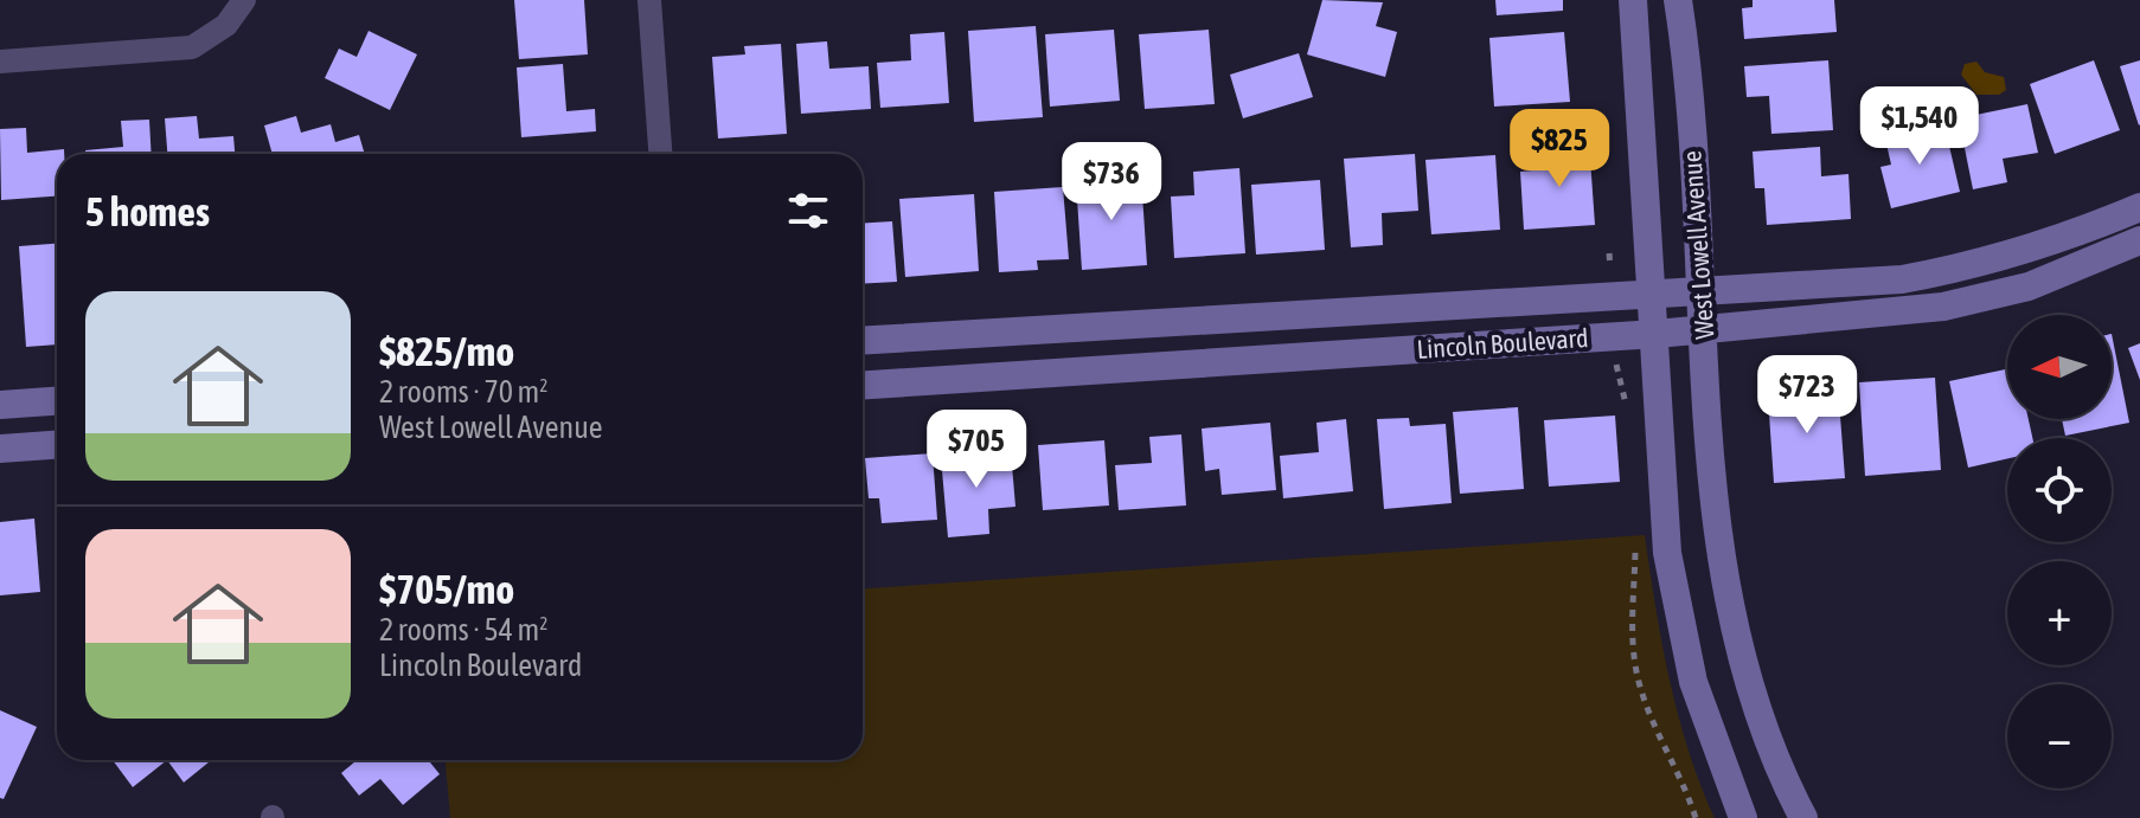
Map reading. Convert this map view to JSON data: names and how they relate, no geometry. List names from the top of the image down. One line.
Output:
{"streets":{"street":["West Lowell Avenue","Lincoln Boulevard"]},"crossings":[["West Lowell Avenue","Lincoln Boulevard"]],"north":"left","page":{"price":["$1,540","$825","$736","$723","$705"],"heading":"5 homes","list":[{"name":"$825/mo","note":"2 rooms · 70 m² · West Lowell Avenue"},{"name":"$705/mo","note":"2 rooms · 54 m² · Lincoln Boulevard"}],"map_buttons":["+","−"]}}
